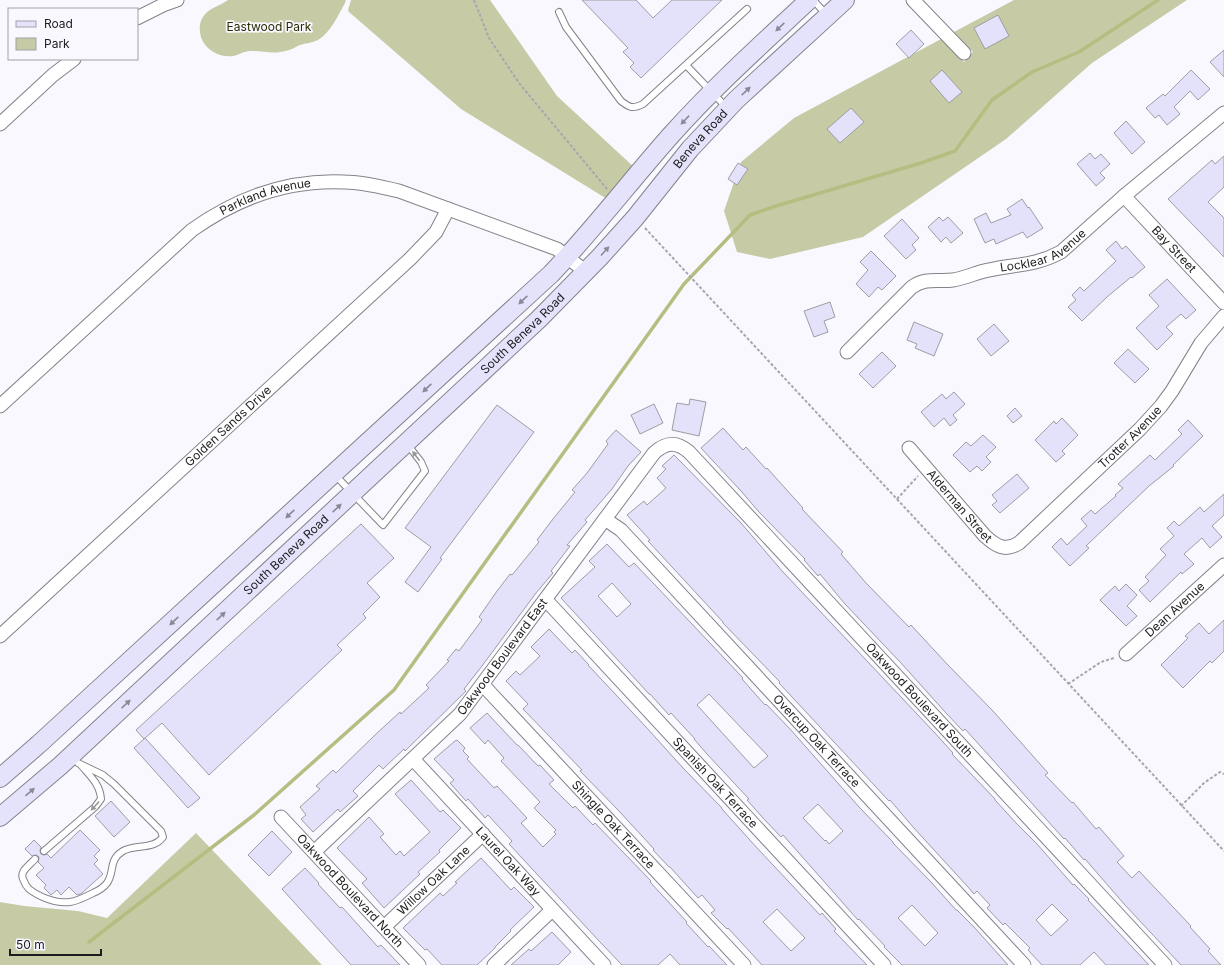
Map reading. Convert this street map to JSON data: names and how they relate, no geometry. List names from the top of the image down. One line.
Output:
{"streets":{"main road":["Beneva Road","South Beneva Road"],"street":["Parkland Avenue","Locklear Avenue","Bay Street","Golden Sands Drive","Trotter Avenue","Alderman Street","Dean Avenue","Oakwood Boulevard East","Oakwood Boulevard South","Overcup Oak Terrace","Spanish Oak Terrace","Shingle Oak Terrace","Laurel Oak Way","Willow Oak Lane","Oakwood Boulevard North"]},"crossings":[["Beneva Road","Parkland Avenue"],["Beneva Road","South Beneva Road"],["Parkland Avenue","Golden Sands Drive"],["Locklear Avenue","Bay Street"],["Trotter Avenue","Alderman Street"],["Oakwood Boulevard East","Oakwood Boulevard South"],["Oakwood Boulevard East","Overcup Oak Terrace"],["Oakwood Boulevard East","Spanish Oak Terrace"],["Oakwood Boulevard East","Shingle Oak Terrace"],["Oakwood Boulevard East","Laurel Oak Way"],["Oakwood Boulevard East","Oakwood Boulevard North"],["Laurel Oak Way","Willow Oak Lane"],["Willow Oak Lane","Oakwood Boulevard North"]],"parks":["Eastwood Park"],"legend":["Road","Park"],"scale_bar":"50 m"}
